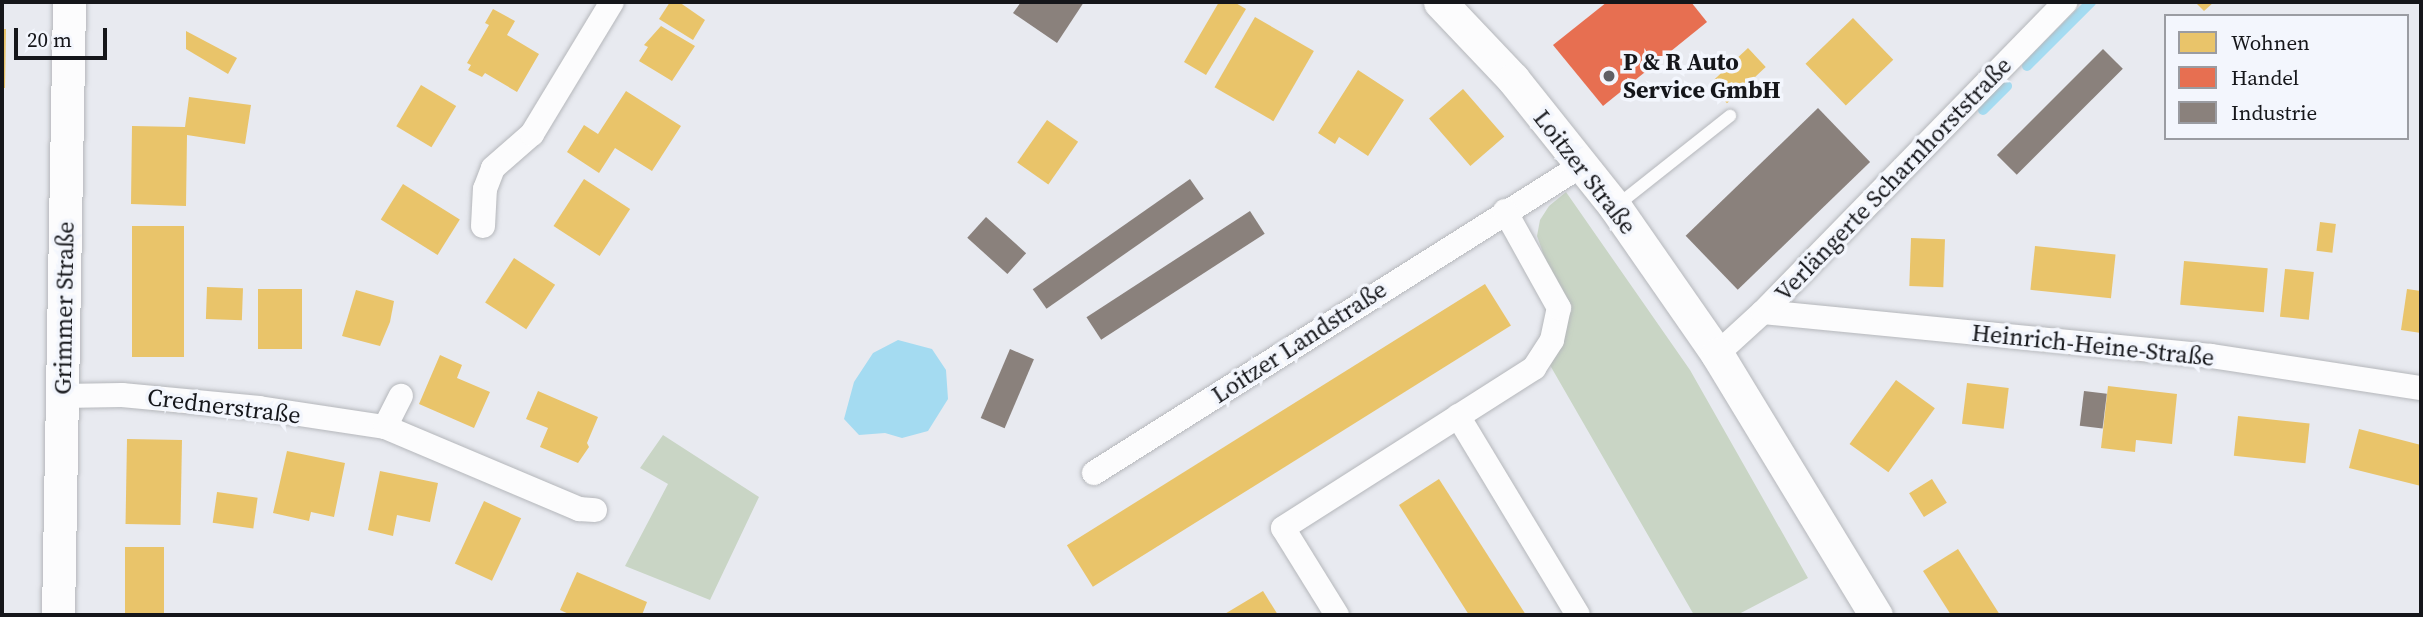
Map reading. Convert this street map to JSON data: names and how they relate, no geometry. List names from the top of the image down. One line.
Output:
{"streets":{"main road":["Loitzer Straße","Grimmer Straße"],"street":["Verlängerte Scharnhorststraße","Loitzer Landstraße","Heinrich-Heine-Straße","Crednerstraße"]},"crossings":[["Loitzer Straße","Verlängerte Scharnhorststraße"],["Loitzer Straße","Loitzer Landstraße"],["Verlängerte Scharnhorststraße","Heinrich-Heine-Straße"],["Grimmer Straße","Crednerstraße"]],"places":["P & R Auto Service GmbH"],"legend":["Wohnen","Handel","Industrie"],"scale_bar":"20 m"}
